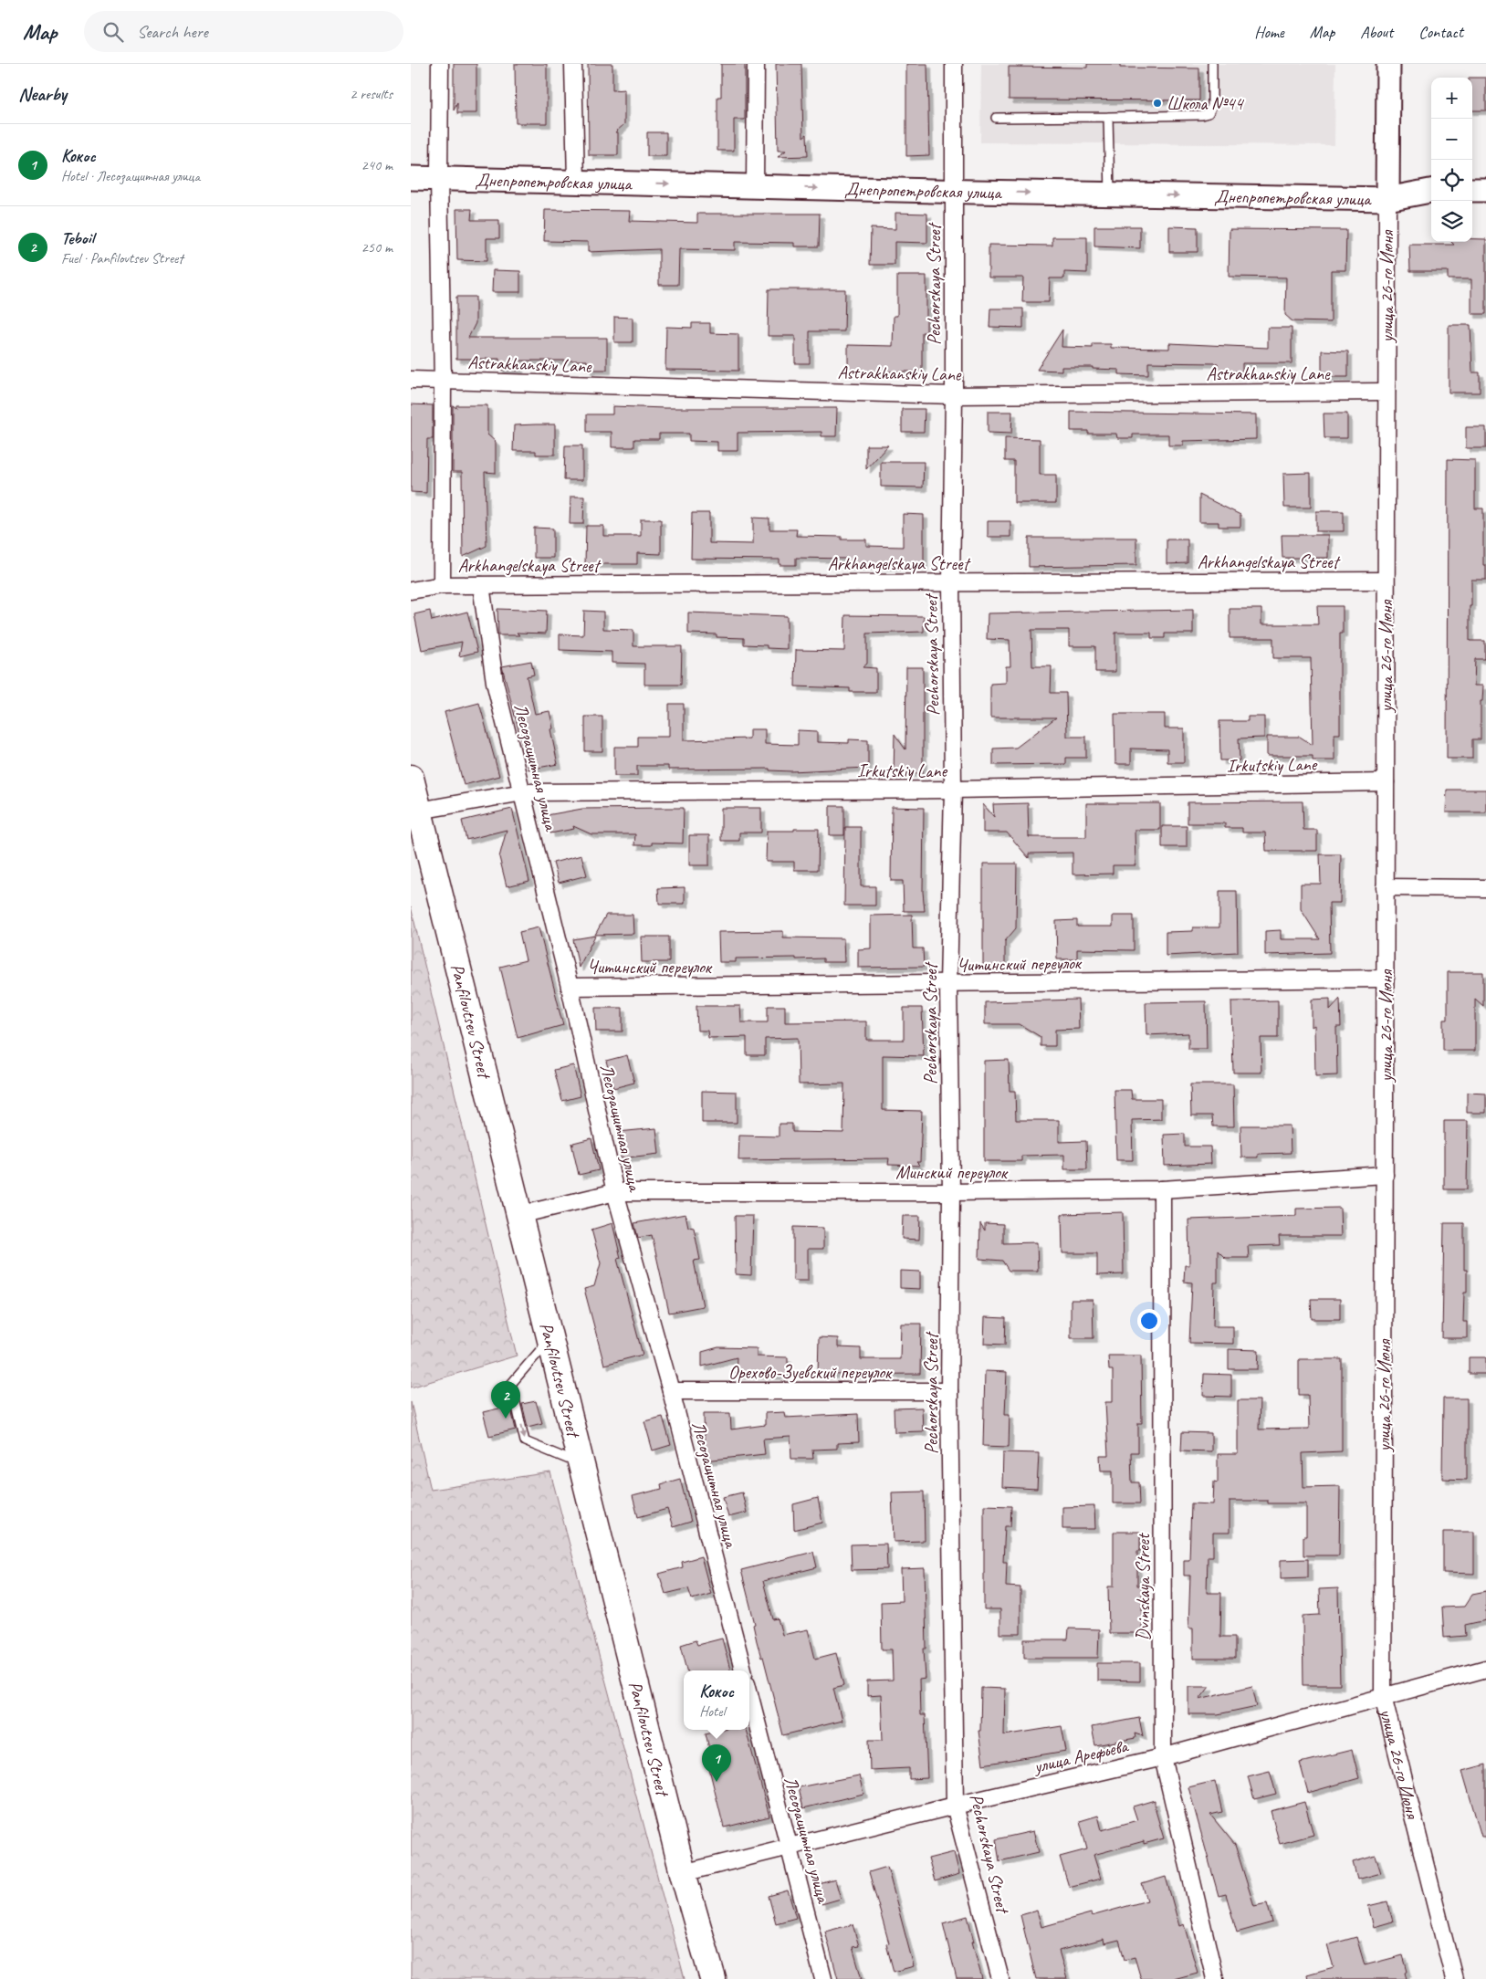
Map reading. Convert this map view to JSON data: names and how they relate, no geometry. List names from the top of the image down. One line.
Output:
{"streets":{"main road":["Panfilovtsev Street"],"street":["Днепропетровская улица","Pechorskaya Street","улица 26-го Июня","Astrakhanskiy Lane","Arkhangelskaya Street","Irkutskiy Lane","Лесозащитная улица","Читинский переулок","Минский переулок","Орехово-Зуевский переулок","Dvinskaya Street","улица Арефьева"]},"crossings":[["Днепропетровская улица","Pechorskaya Street"],["Днепропетровская улица","улица 26-го Июня"],["Pechorskaya Street","Astrakhanskiy Lane"],["Pechorskaya Street","Arkhangelskaya Street"],["Pechorskaya Street","Irkutskiy Lane"],["Pechorskaya Street","Читинский переулок"],["Pechorskaya Street","Минский переулок"],["Pechorskaya Street","Орехово-Зуевский переулок"],["Pechorskaya Street","улица Арефьева"],["улица 26-го Июня","Astrakhanskiy Lane"],["улица 26-го Июня","Arkhangelskaya Street"],["улица 26-го Июня","Irkutskiy Lane"],["улица 26-го Июня","Читинский переулок"],["улица 26-го Июня","Минский переулок"],["улица 26-го Июня","улица Арефьева"],["Arkhangelskaya Street","Лесозащитная улица"],["Irkutskiy Lane","Лесозащитная улица"],["Irkutskiy Lane","Panfilovtsev Street"],["Лесозащитная улица","Читинский переулок"],["Лесозащитная улица","Минский переулок"],["Лесозащитная улица","Орехово-Зуевский переулок"],["Лесозащитная улица","улица Арефьева"],["Panfilovtsev Street","Минский переулок"],["Panfilovtsev Street","улица Арефьева"],["Минский переулок","Dvinskaya Street"],["Dvinskaya Street","улица Арефьева"]],"one_way":["Днепропетровская улица"],"places":["Школа №44"],"page":{"header":"Map","search":"Search here","nav":["Home","Map","About","Contact"],"heading":["Nearby","2 results"],"map_buttons":["+","−"],"list":[{"mark":"1","name":"Кокос","note":"Hotel · Лесозащитная улица","value":"240 m"},{"mark":"2","name":"Teboil","note":"Fuel · Panfilovtsev Street","value":"250 m"}],"pins":["2","1"],"popup":["Кокос","Hotel"]}}
